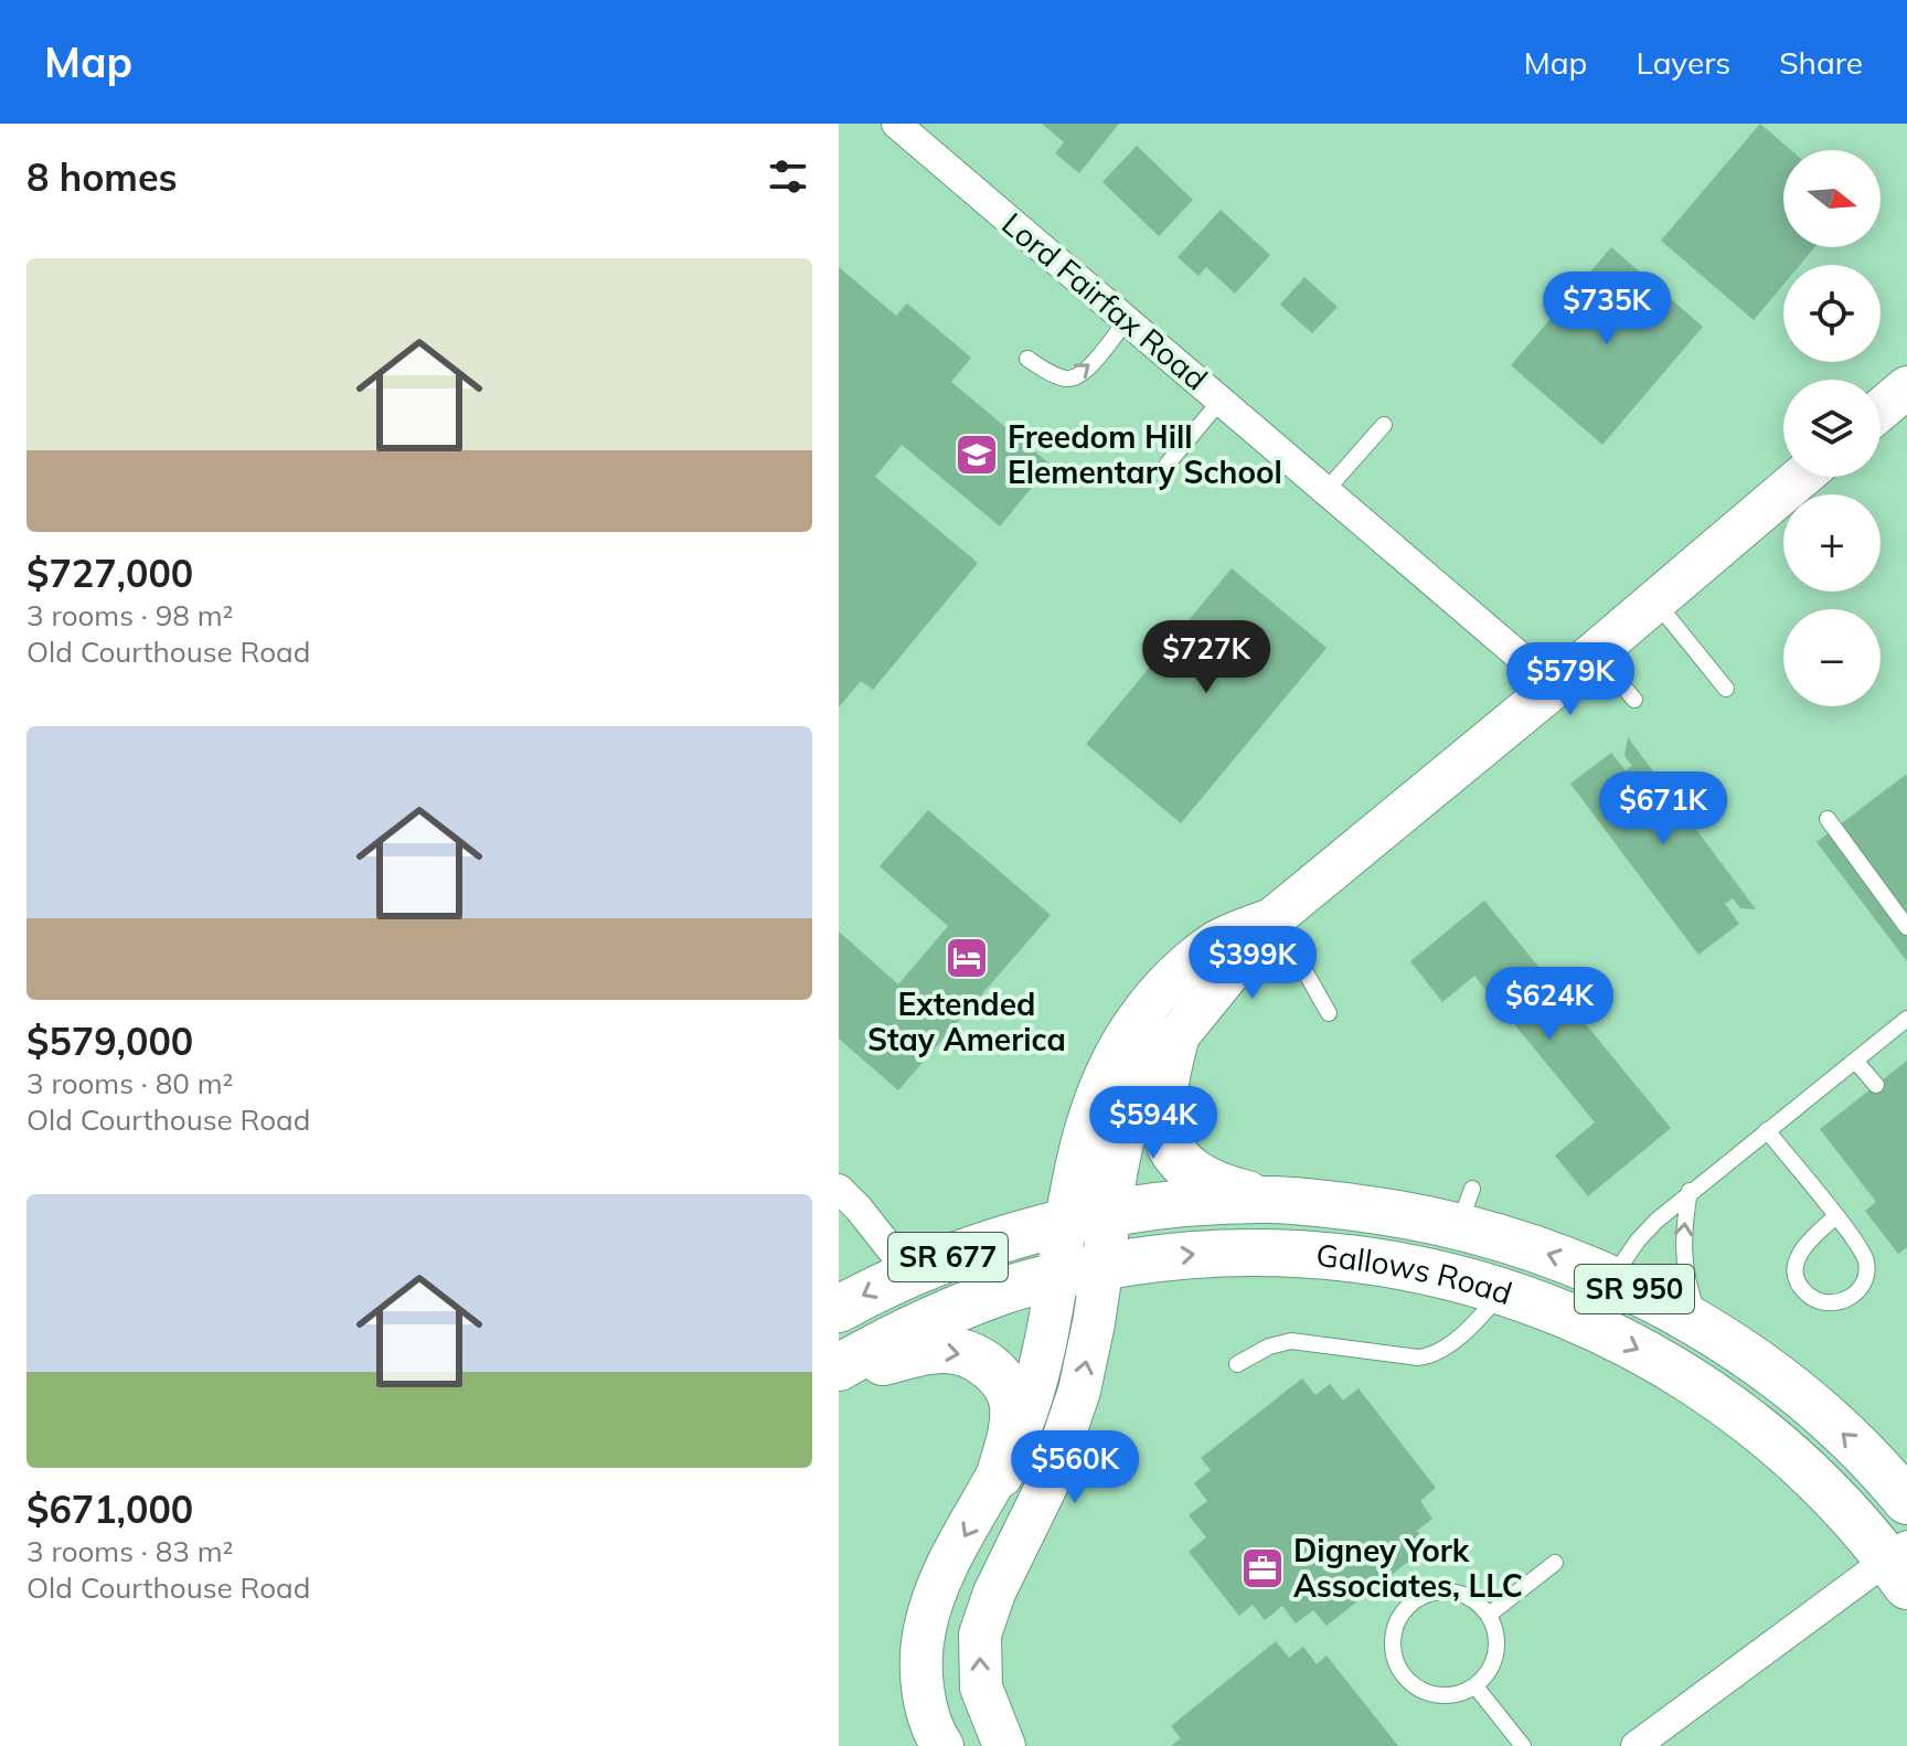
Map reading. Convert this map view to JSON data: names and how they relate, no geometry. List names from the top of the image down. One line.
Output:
{"streets":{"main road":["SR 677","Gallows Road","SR 950"],"street":["Lord Fairfax Road"]},"places":{"school or university":["Freedom Hill Elementary School"],"hotel":["Extended Stay America"],"office":["Digney York Associates, LLC"]},"north":"right","page":{"header":"Map","nav":["Map","Layers","Share"],"heading":"8 homes","map_buttons":["+","−"],"list":[{"name":"$727,000","note":"3 rooms · 98 m² · Old Courthouse Road"},{"name":"$579,000","note":"3 rooms · 80 m² · Old Courthouse Road"},{"name":"$671,000","note":"3 rooms · 83 m² · Old Courthouse Road"}],"price":["$735K","$727K","$579K","$671K","$399K","$624K","$594K","$560K"]}}
